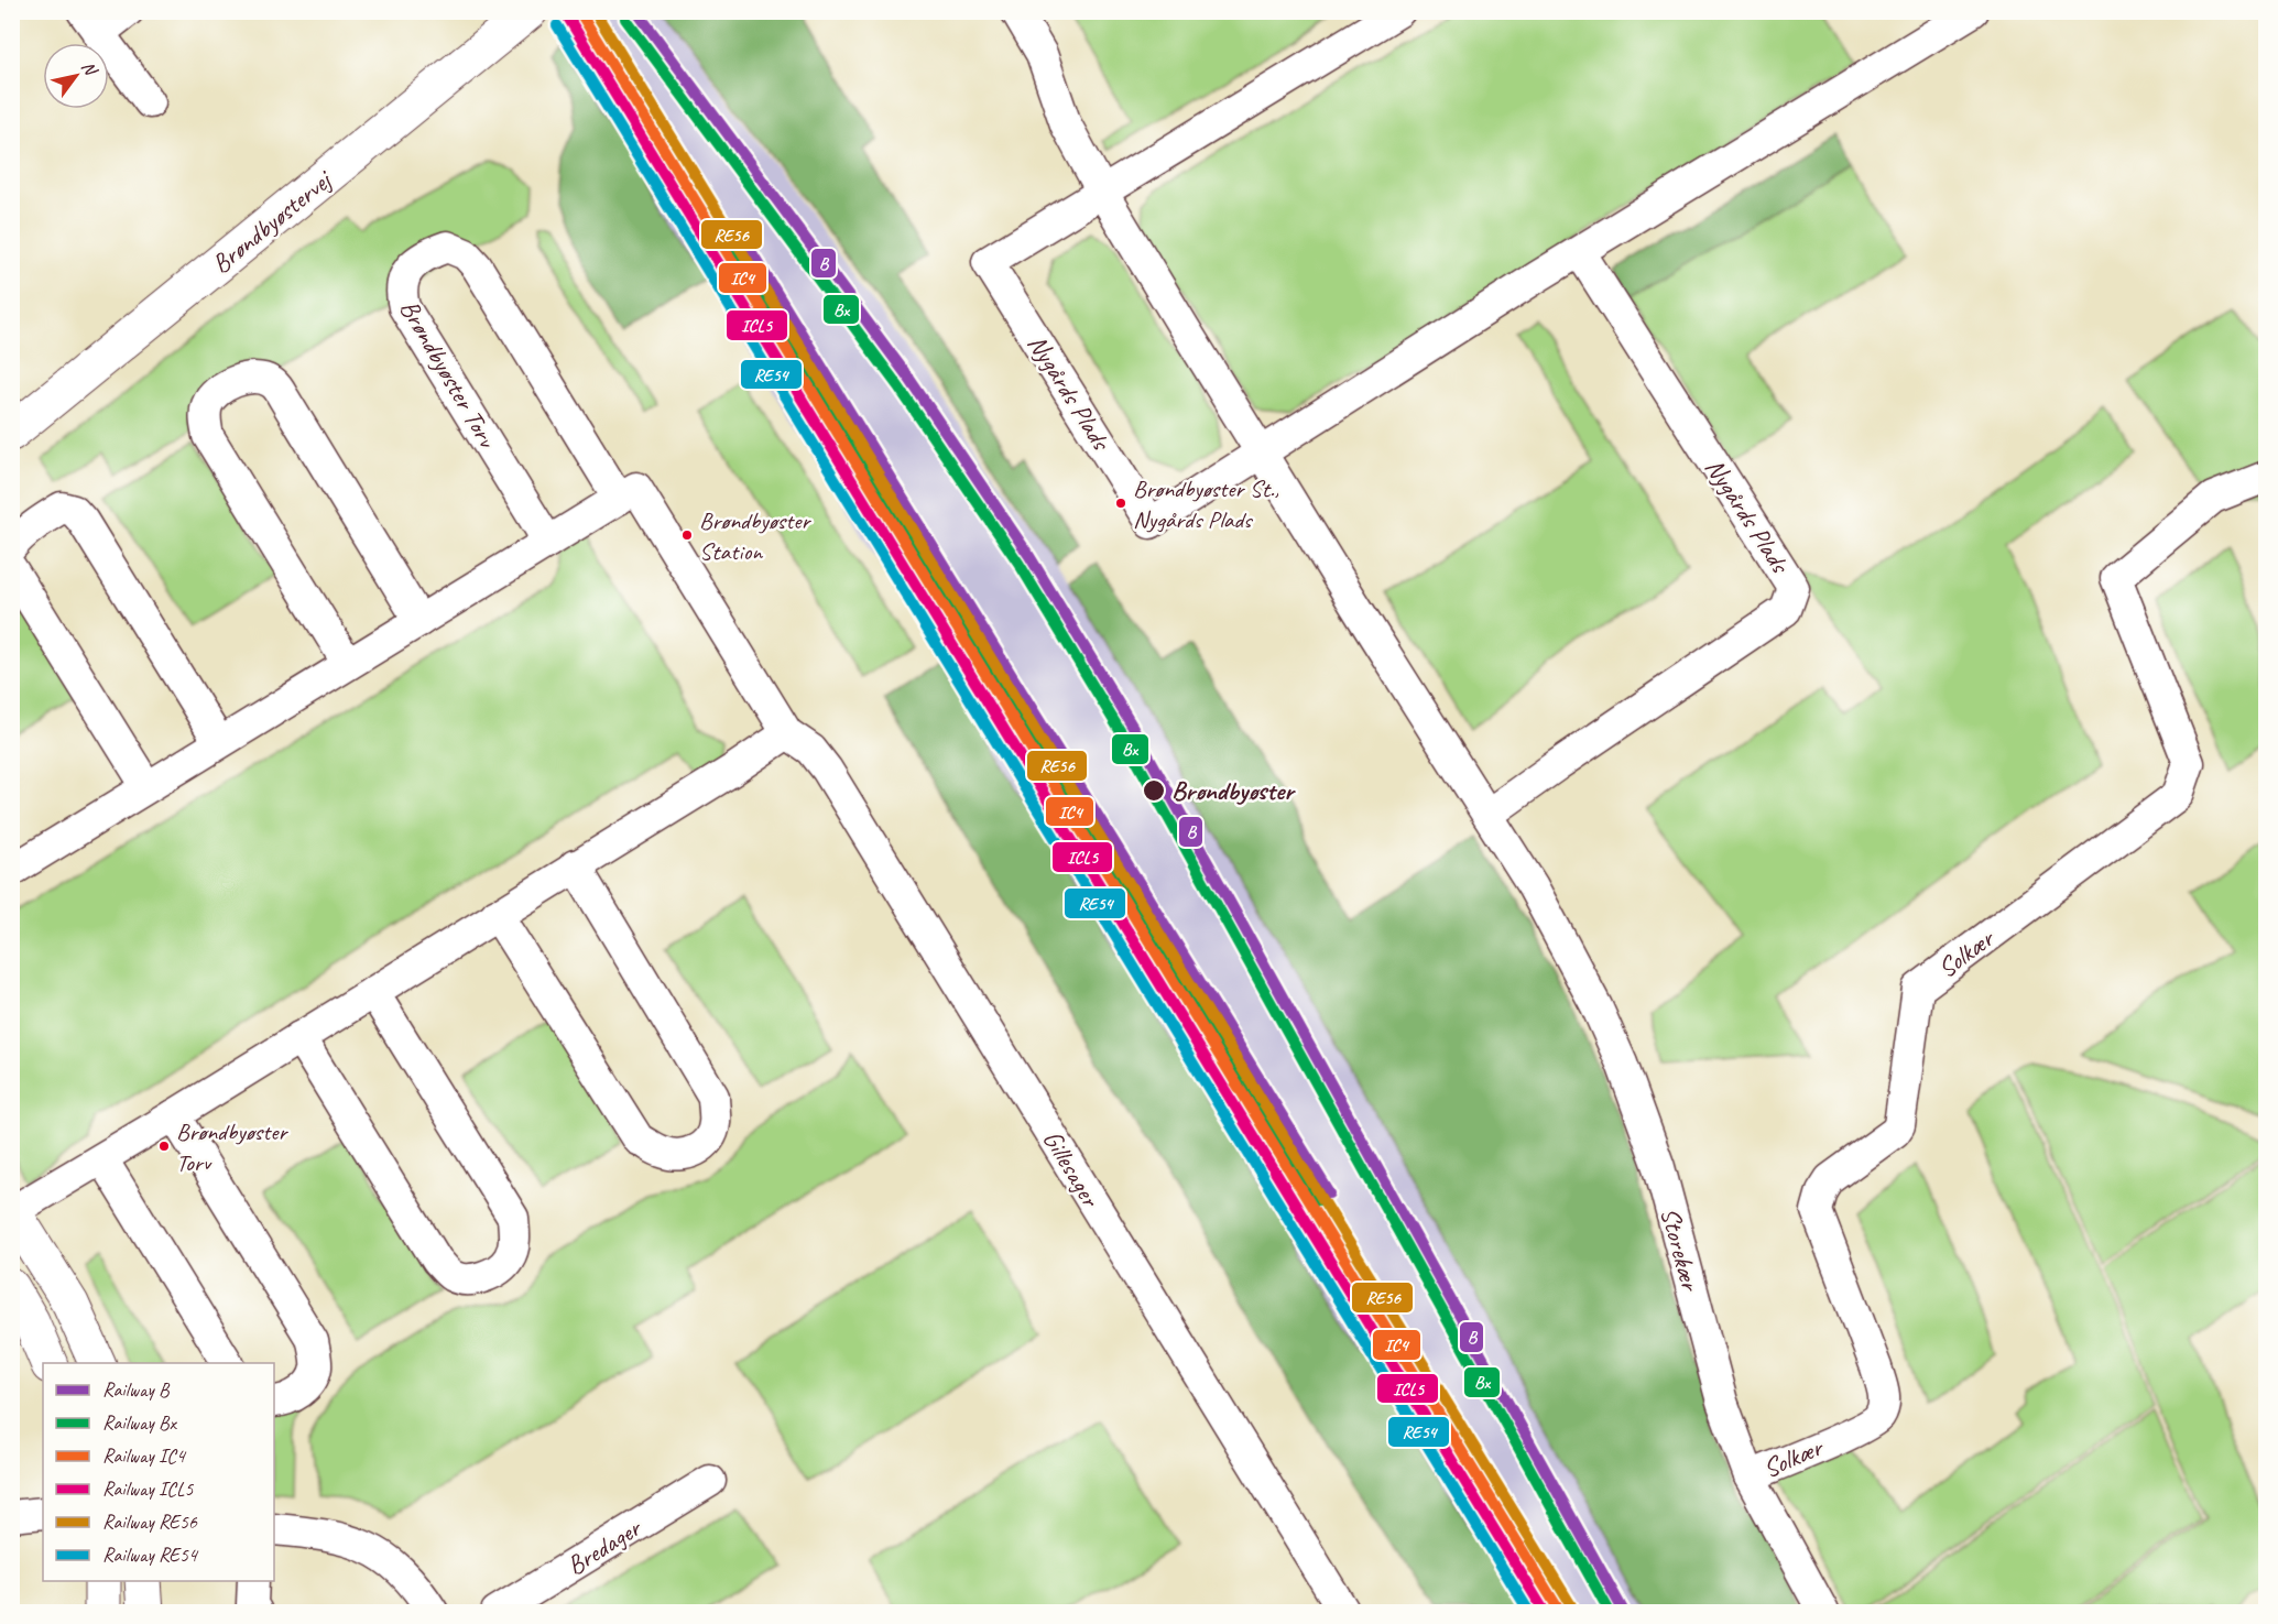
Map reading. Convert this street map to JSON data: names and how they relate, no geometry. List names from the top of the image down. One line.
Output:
{"streets":{"street":["Brøndbyøstervej","Brøndbyøster Torv","Nygårds Plads","Solkær","Gillesager","Storekær","Bredager"]},"crossings":[["Nygårds Plads","Storekær"],["Solkær","Storekær"]],"places":["Brøndbyøster St., Nygårds Plads","Brøndbyøster Station","Brøndbyøster","Brøndbyøster Torv"],"lines":["rail line B","rail line IC4","rail line RE56","rail line ICL5","rail line Bx","rail line RE54"],"legend":["Railway B","Railway Bx","Railway IC4","Railway ICL5","Railway RE56","Railway RE54"],"north":"top right"}
